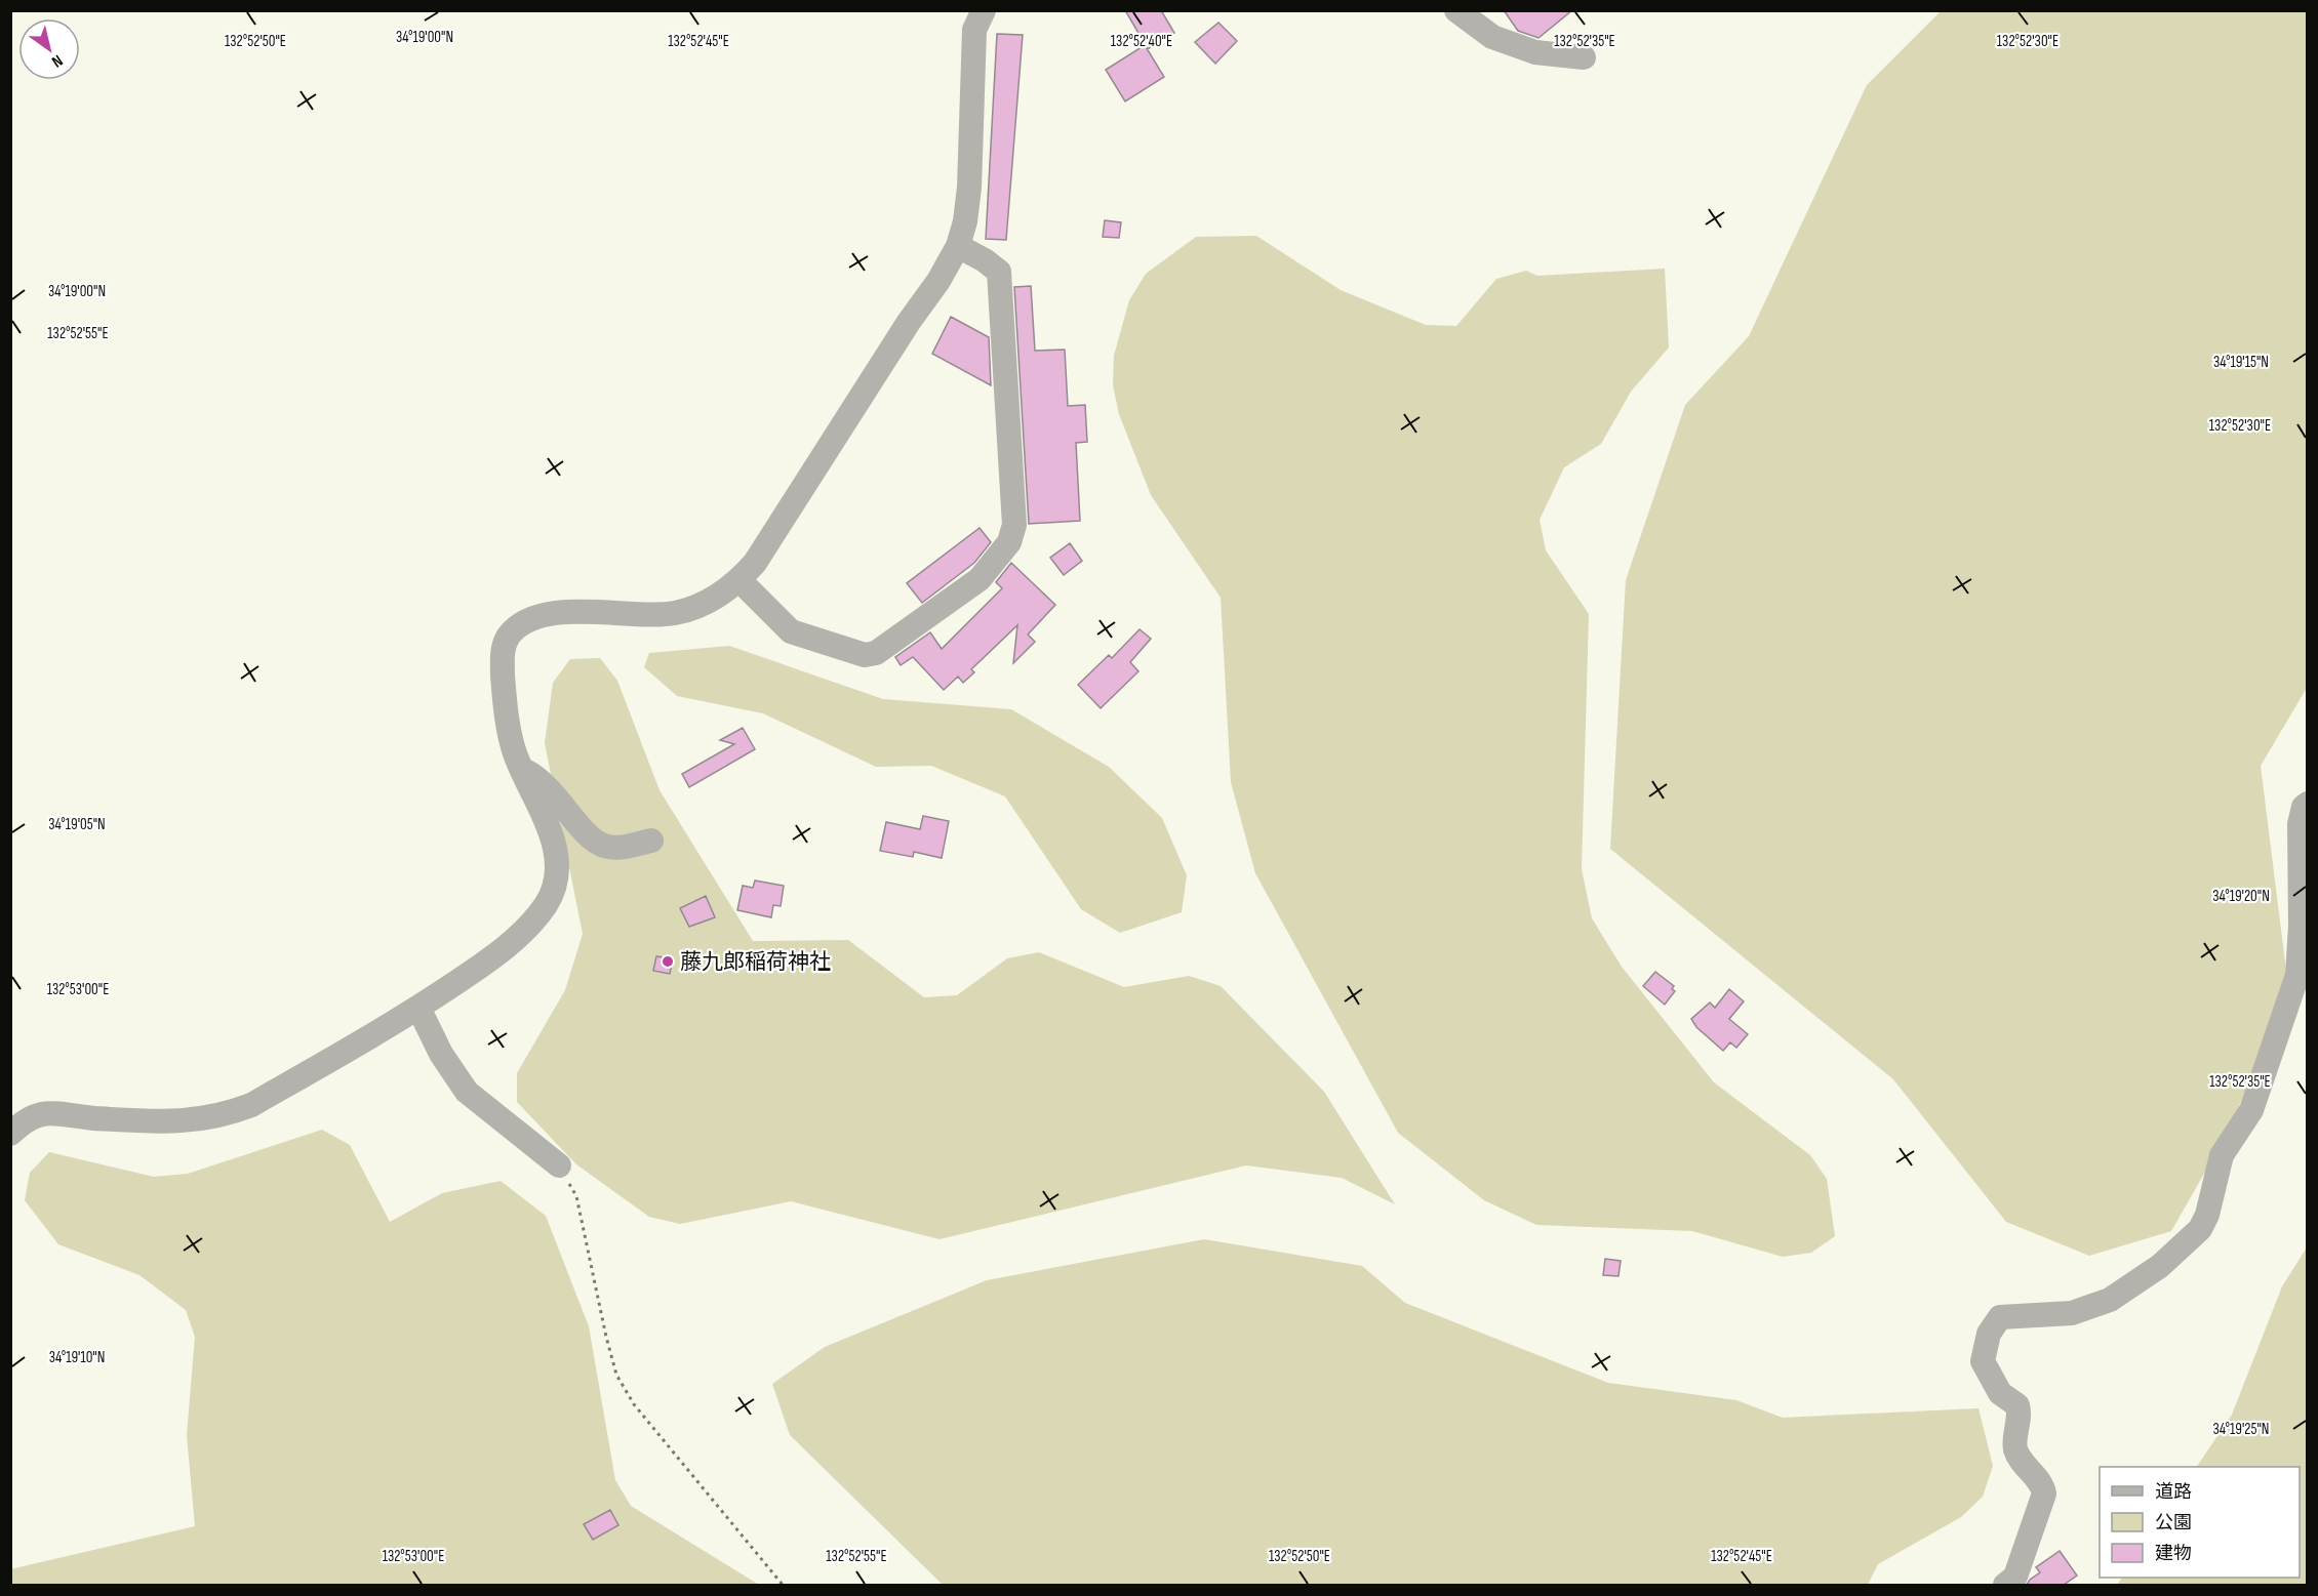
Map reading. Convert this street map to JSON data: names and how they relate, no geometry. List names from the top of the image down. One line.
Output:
{"places":["藤九郎稲荷神社"],"legend":["道路","公園","建物"],"north":"bottom right","coordinates":["34°19'00\"N","132°52'40\"E","132°52'35\"E","132°52'30\"E","132°52'50\"E","132°52'45\"E","132°52'55\"E","34°19'15\"N","34°19'05\"N","34°19'20\"N","132°53'00\"E","34°19'10\"N","34°19'25\"N"]}
